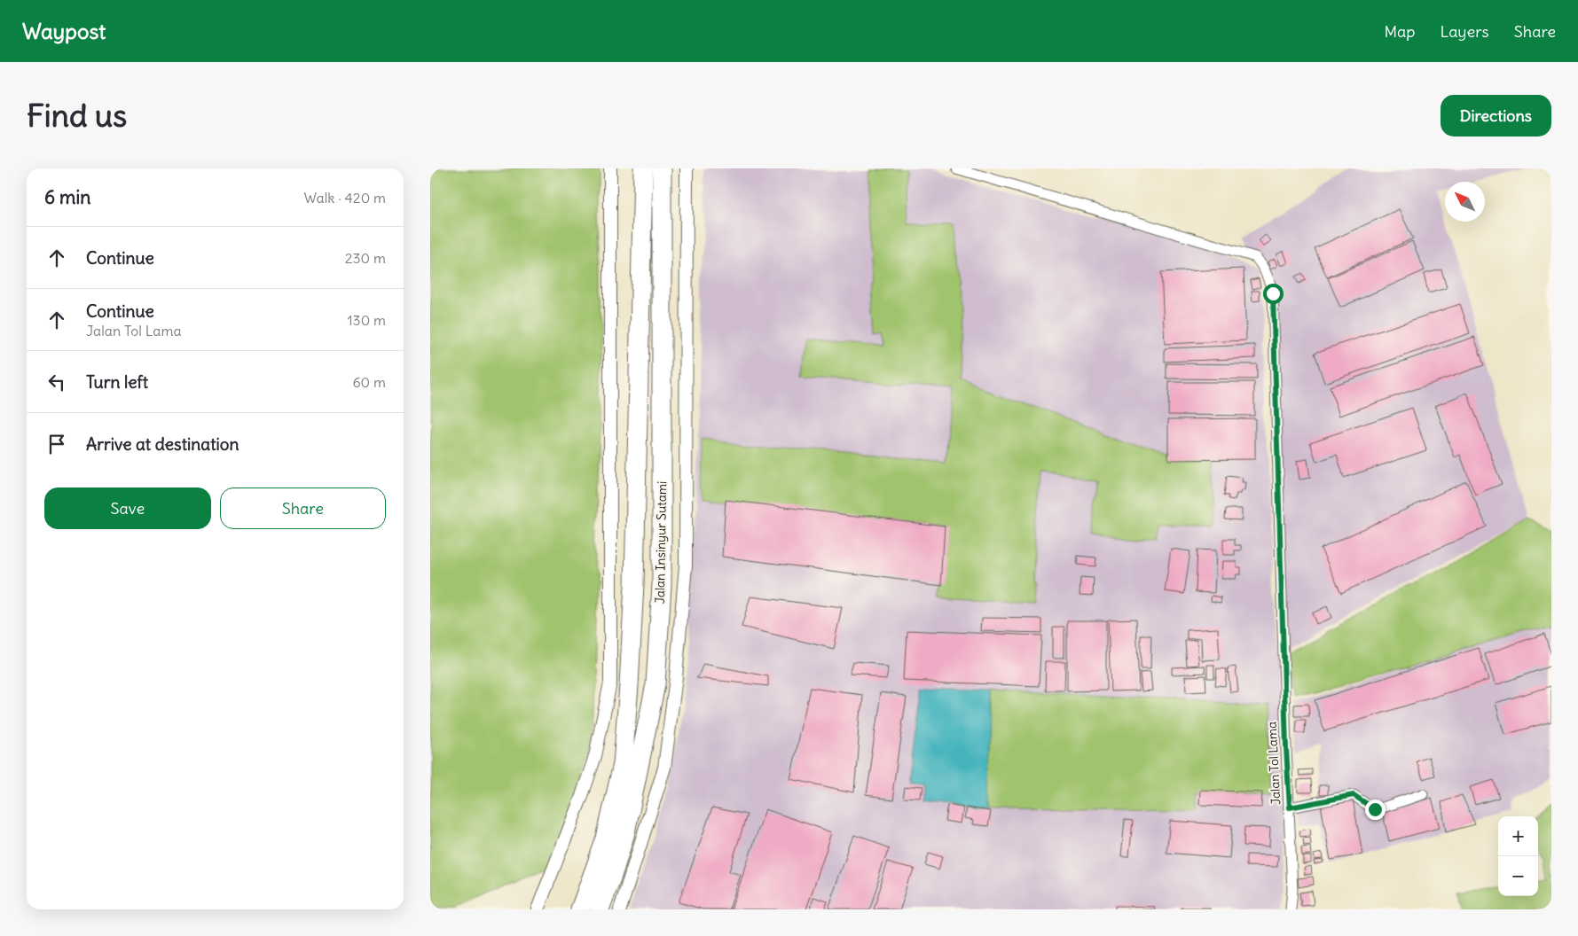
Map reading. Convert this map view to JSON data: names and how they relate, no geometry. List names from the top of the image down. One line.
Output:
{"streets":{"highway":["Jalan Insinyur Sutami"],"street":["Jalan Tol Lama"]},"north":"top left","page":{"header":"Waypost","nav":["Map","Layers","Share"],"buttons":["Directions",["Save","Share"]],"title":"Find us","heading":["6 min","Walk · 420 m"],"list":[["Continue","230 m"],["Continue","Jalan Tol Lama","130 m"],["Turn left","60 m"],"Arrive at destination"],"map_buttons":["+","−"]}}
